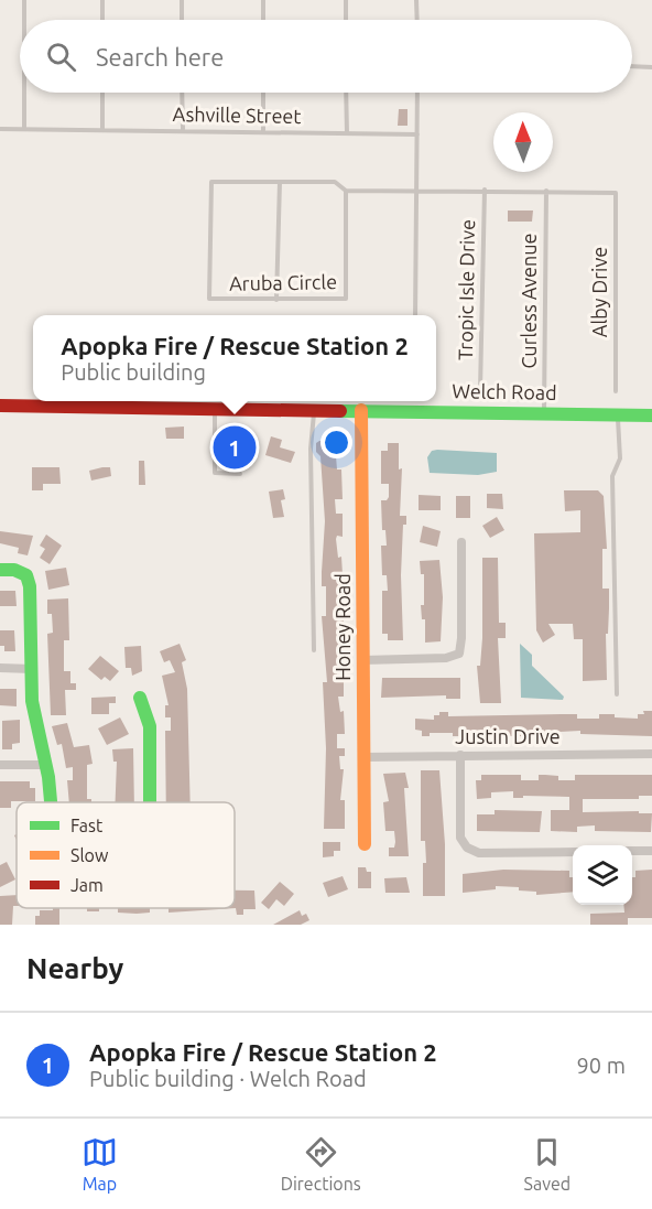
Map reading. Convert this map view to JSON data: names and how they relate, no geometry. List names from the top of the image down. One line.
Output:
{"streets":{"street":["Welch Road","Honey Road","Justin Drive"],"lane":["Ashville Street","Aruba Circle","Tropic Isle Drive","Alby Drive","Curless Avenue"]},"crossings":[["Alby Drive","Curless Avenue"],["Curless Avenue","Welch Road"],["Welch Road","Honey Road"],["Honey Road","Justin Drive"]],"legend":["Fast","Slow","Jam"],"north":"top","page":{"search":"Search here","popup":["Apopka Fire / Rescue Station 2","Public building"],"pins":"1","heading":"Nearby","list":[{"mark":"1","name":"Apopka Fire / Rescue Station 2","note":"Public building · Welch Road","value":"90 m"}],"nav":["Map","Directions","Saved"]}}
